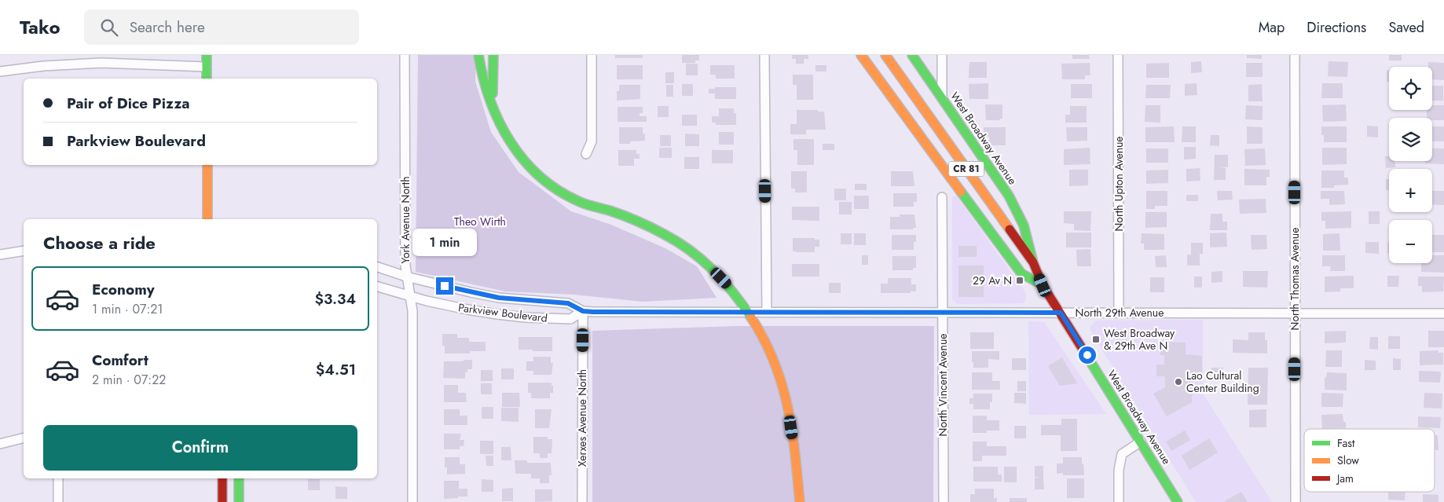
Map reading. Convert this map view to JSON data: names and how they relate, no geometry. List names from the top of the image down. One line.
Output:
{"streets":{"street":["West Broadway Avenue","CR 81","North Upton Avenue","York Avenue North","North Thomas Avenue","Parkview Boulevard","North 29th Avenue","North Vincent Avenue","Xerxes Avenue North"]},"crossings":[["West Broadway Avenue","North 29th Avenue"],["North Upton Avenue","North 29th Avenue"],["York Avenue North","Parkview Boulevard"],["North Thomas Avenue","North 29th Avenue"],["Parkview Boulevard","North 29th Avenue"],["Parkview Boulevard","Xerxes Avenue North"],["North 29th Avenue","North Vincent Avenue"],["North 29th Avenue","Xerxes Avenue North"]],"parks":["Theo Wirth"],"places":{"transit":["29 Av N","West Broadway & 29th Ave N"],"other":["Lao Cultural Center Building"]},"legend":["Fast","Slow","Jam"],"page":{"header":"Tako","search":"Search here","nav":["Map","Directions","Saved"],"map_buttons":["+","−"],"banner":["Pair of Dice Pizza","Parkview Boulevard"],"heading":"Choose a ride","bubble":"1 min","list":[{"name":"Economy","note":"1 min · 07:21","value":"$3.34"},{"name":"Comfort","note":"2 min · 07:22","value":"$4.51"}],"buttons":"Confirm"}}
